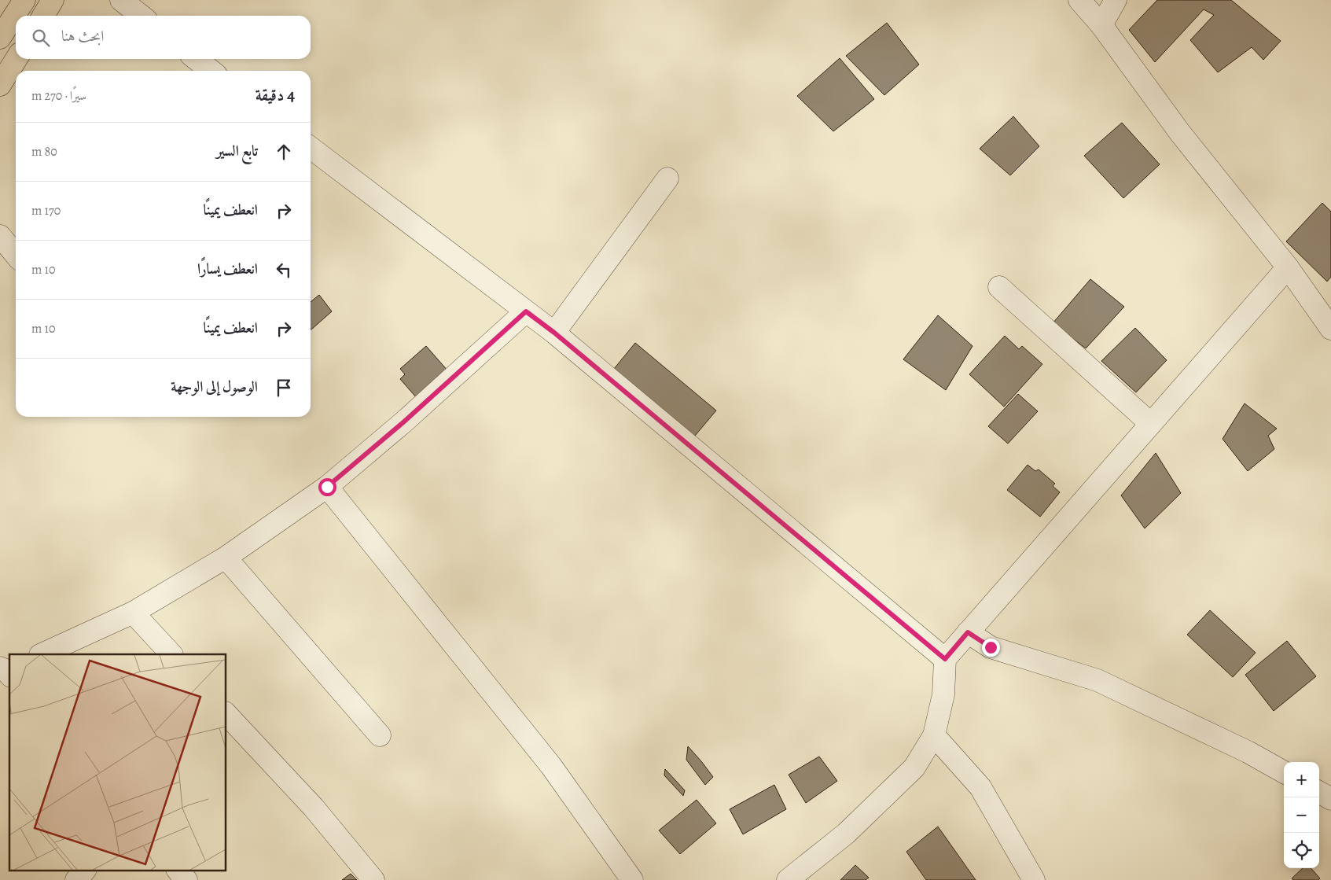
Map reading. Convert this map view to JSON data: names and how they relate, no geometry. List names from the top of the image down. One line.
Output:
{"page":{"search":"ابحث هنا","heading":["4 دقيقة","سيرًا · 270 m"],"list":[["تابع السير","80 m"],["انعطف يمينًا","170 m"],["انعطف يسارًا","10 m"],["انعطف يمينًا","10 m"],"الوصول إلى الوجهة"],"map_buttons":["+","−"]}}
